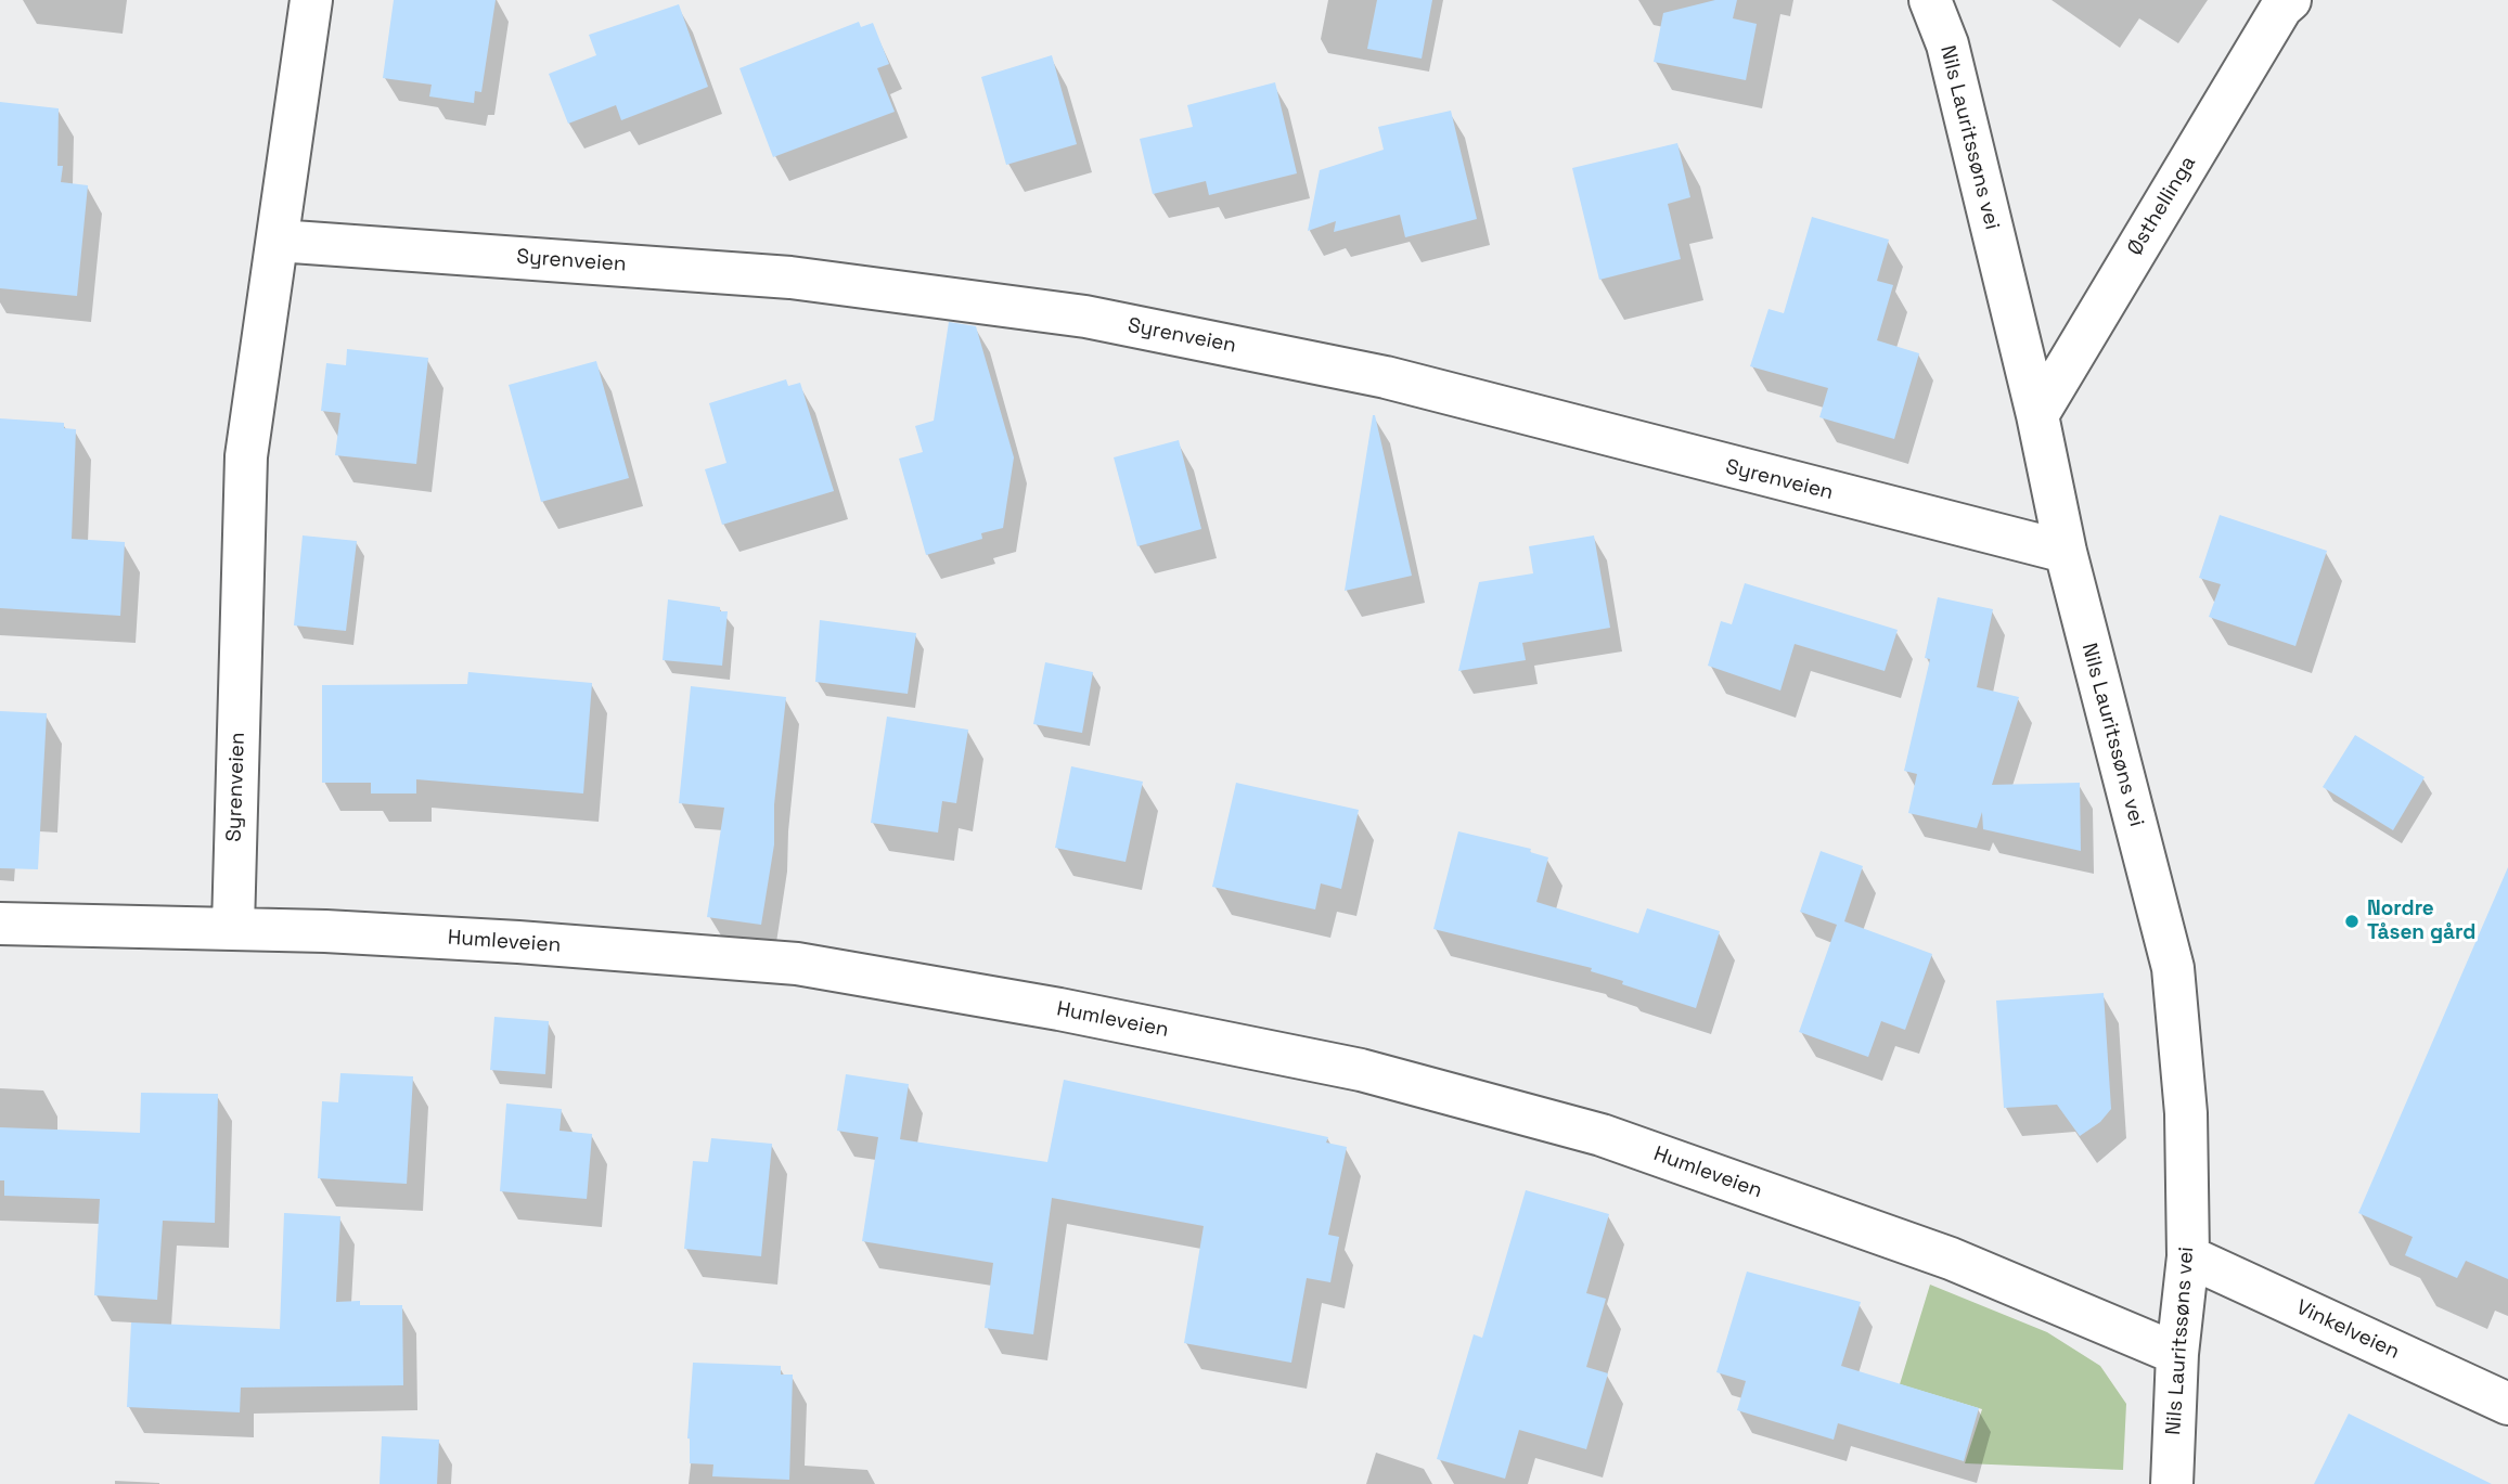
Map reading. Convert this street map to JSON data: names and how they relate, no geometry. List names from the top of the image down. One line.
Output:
{"streets":{"street":["Nils Lauritssøns vei","Østhellinga","Syrenveien","Humleveien","Vinkelveien"]},"crossings":[["Nils Lauritssøns vei","Østhellinga"],["Nils Lauritssøns vei","Syrenveien"],["Nils Lauritssøns vei","Humleveien"],["Nils Lauritssøns vei","Vinkelveien"],["Syrenveien","Humleveien"]],"places":["Nordre Tåsen gård"]}
